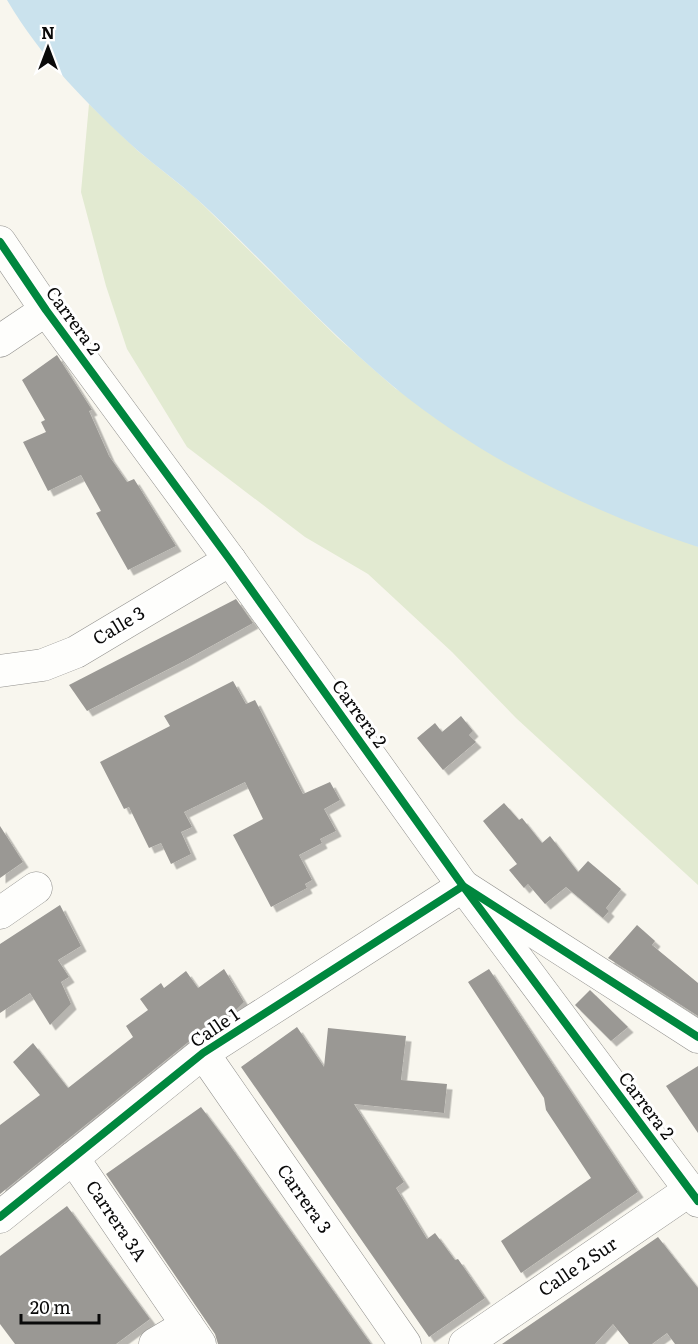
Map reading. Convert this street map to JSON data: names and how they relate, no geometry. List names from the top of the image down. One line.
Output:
{"streets":{"street":["Carrera 2","Calle 3","Calle 1","Carrera 3","Carrera 3A","Calle 2 Sur"]},"crossings":[["Carrera 2","Calle 3"],["Carrera 2","Calle 1"],["Carrera 2","Calle 2 Sur"],["Calle 1","Carrera 3"],["Calle 1","Carrera 3A"]],"scale_bar":"20 m","north":"top"}
